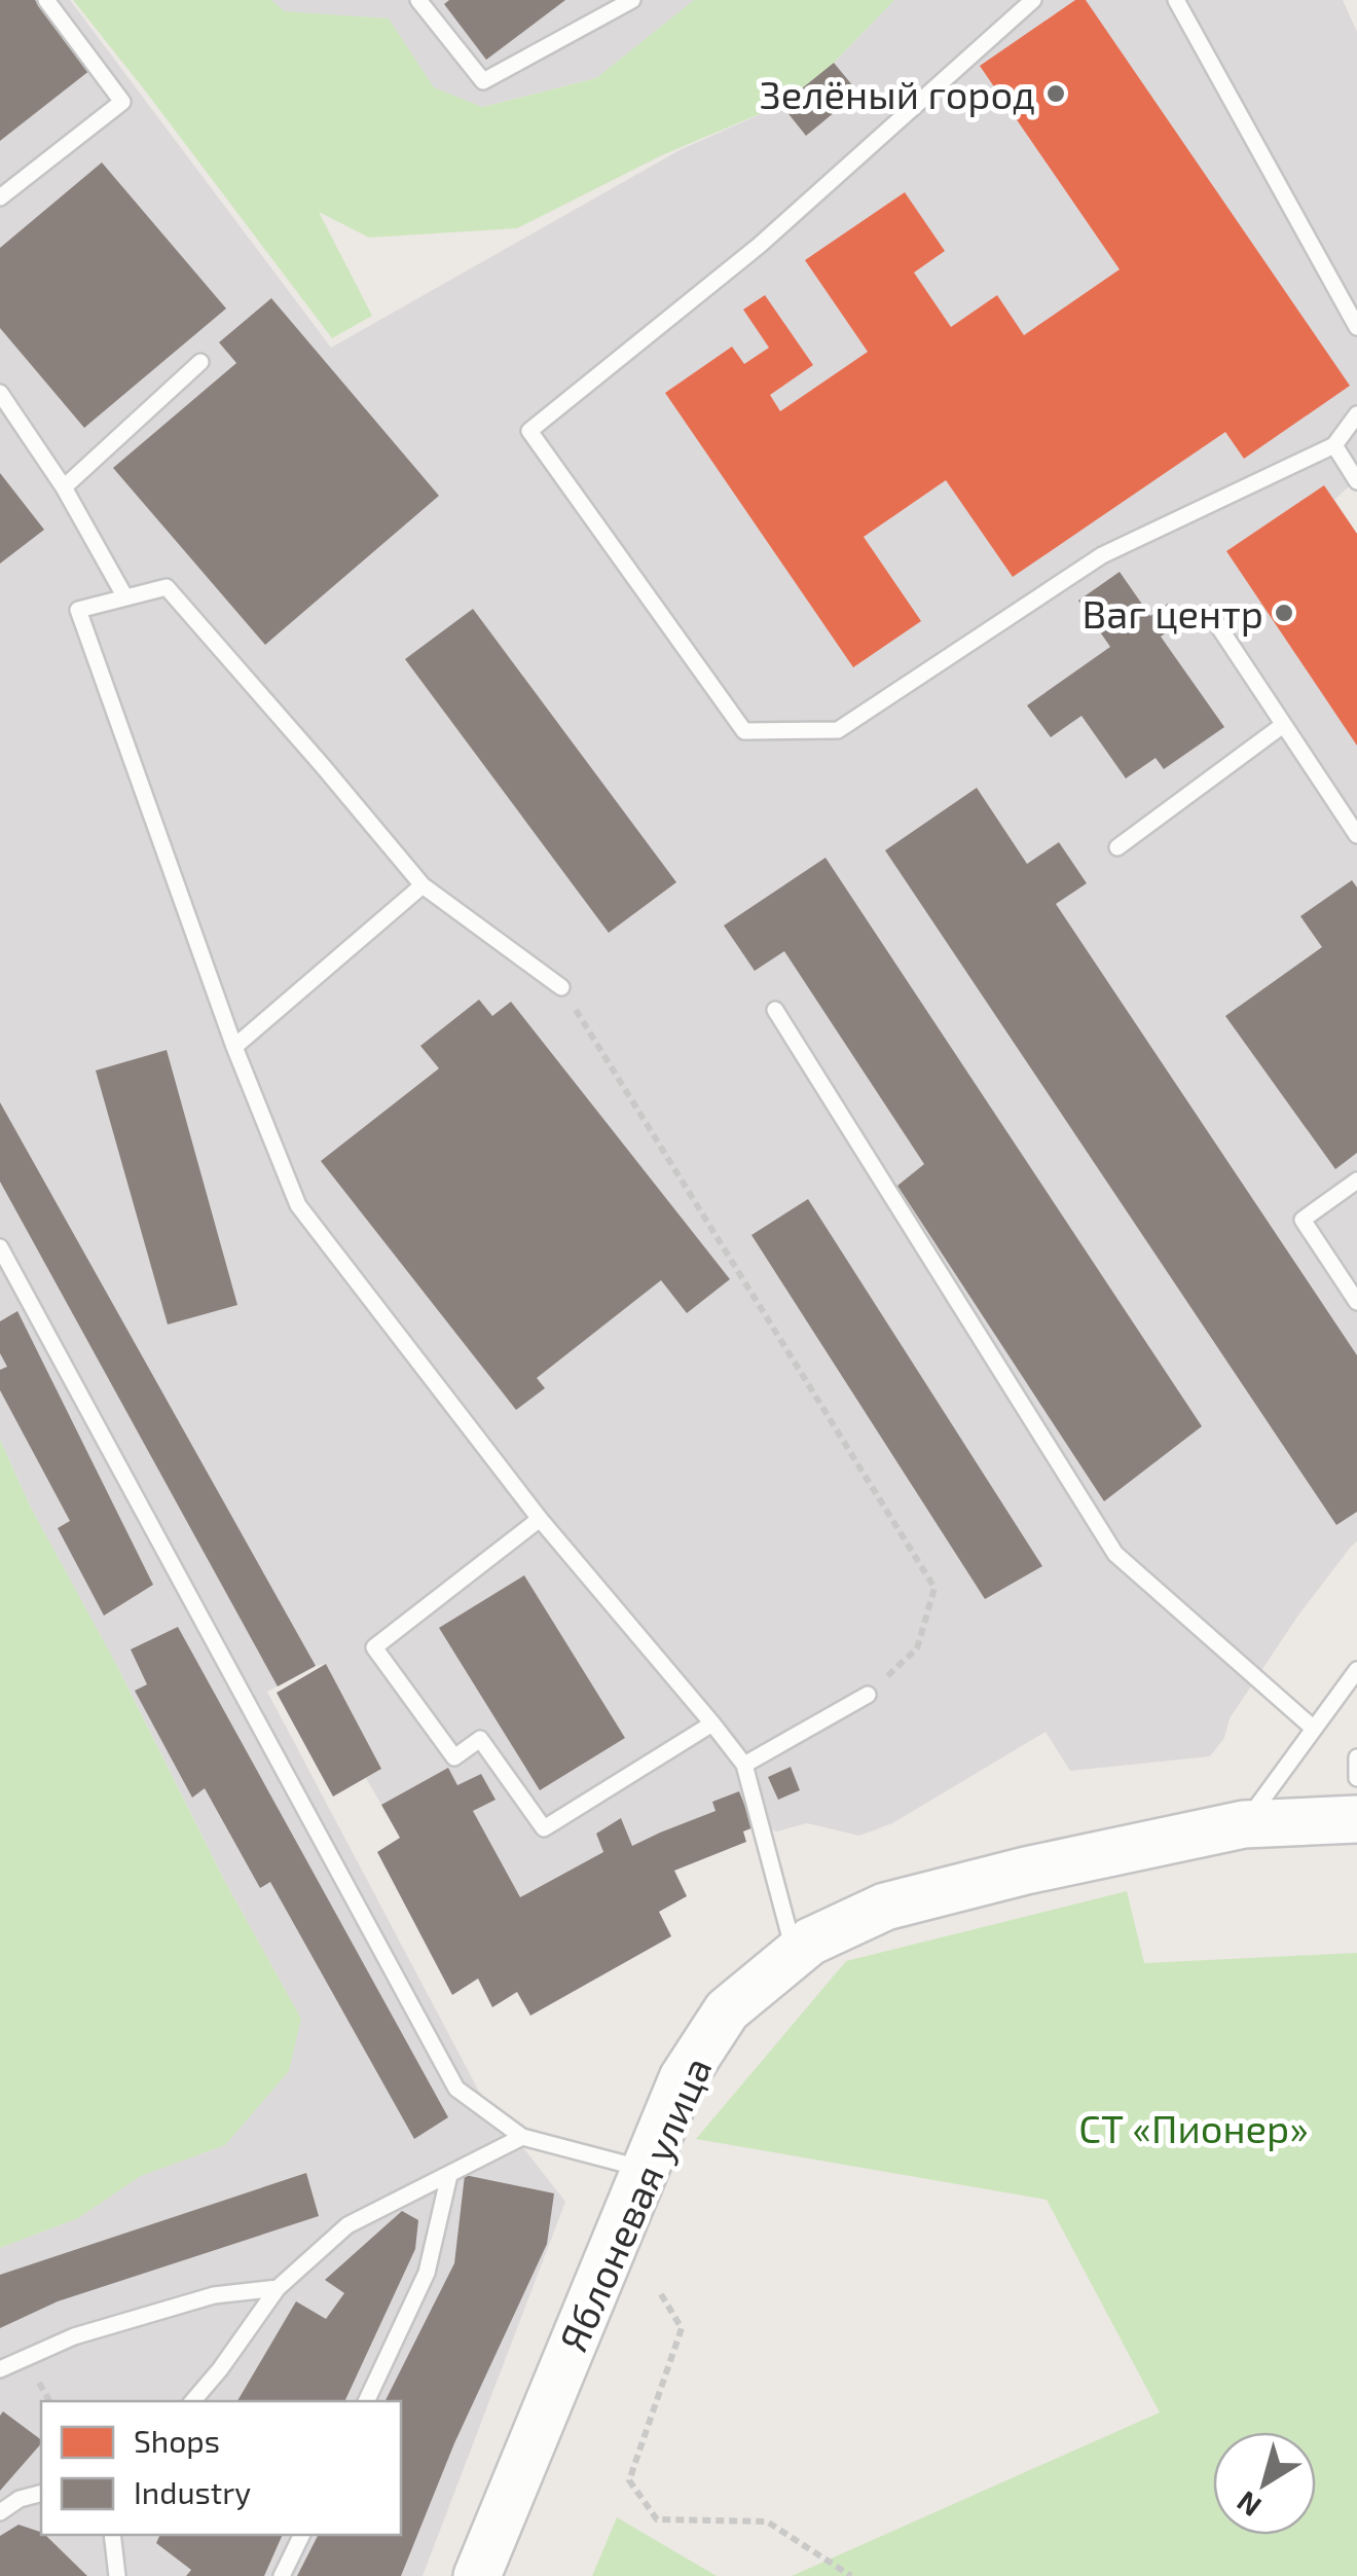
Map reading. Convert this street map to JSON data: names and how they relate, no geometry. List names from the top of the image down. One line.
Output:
{"streets":{"street":["Яблоневая улица"]},"parks":["СТ «Пионер»"],"places":["Зелёный город","Ваг центр"],"legend":["Shops","Industry"],"north":"bottom left"}
